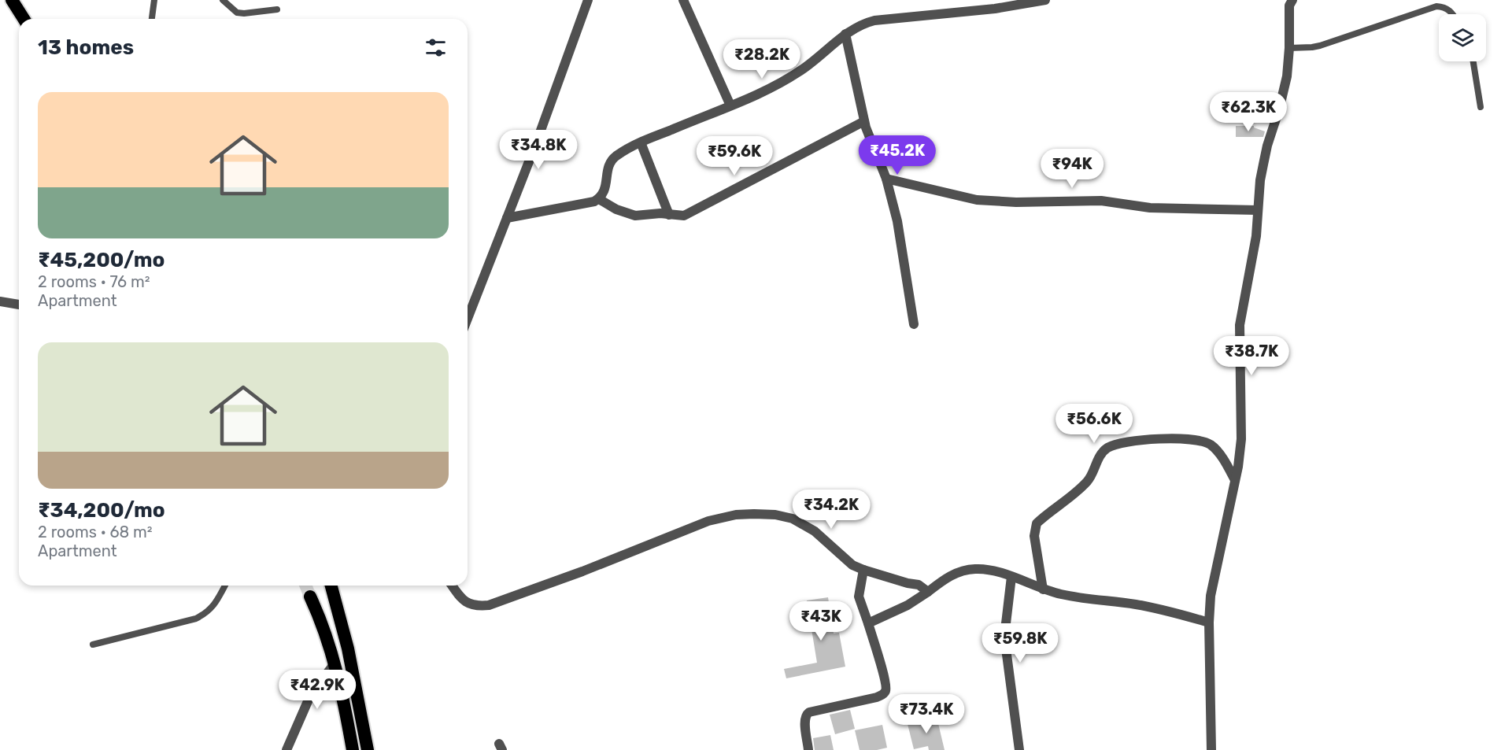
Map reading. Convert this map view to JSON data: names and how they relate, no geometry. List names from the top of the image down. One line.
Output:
{"page":{"heading":"13 homes","price":["₹28.2K","₹62.3K","₹34.8K","₹45.2K","₹59.6K","₹94K","₹38.7K","₹56.6K","₹34.2K","₹43K","₹59.8K","₹42.9K","₹73.4K"],"list":[{"name":"₹45,200/mo","note":"2 rooms · 76 m² · Apartment"},{"name":"₹34,200/mo","note":"2 rooms · 68 m² · Apartment"}]}}
